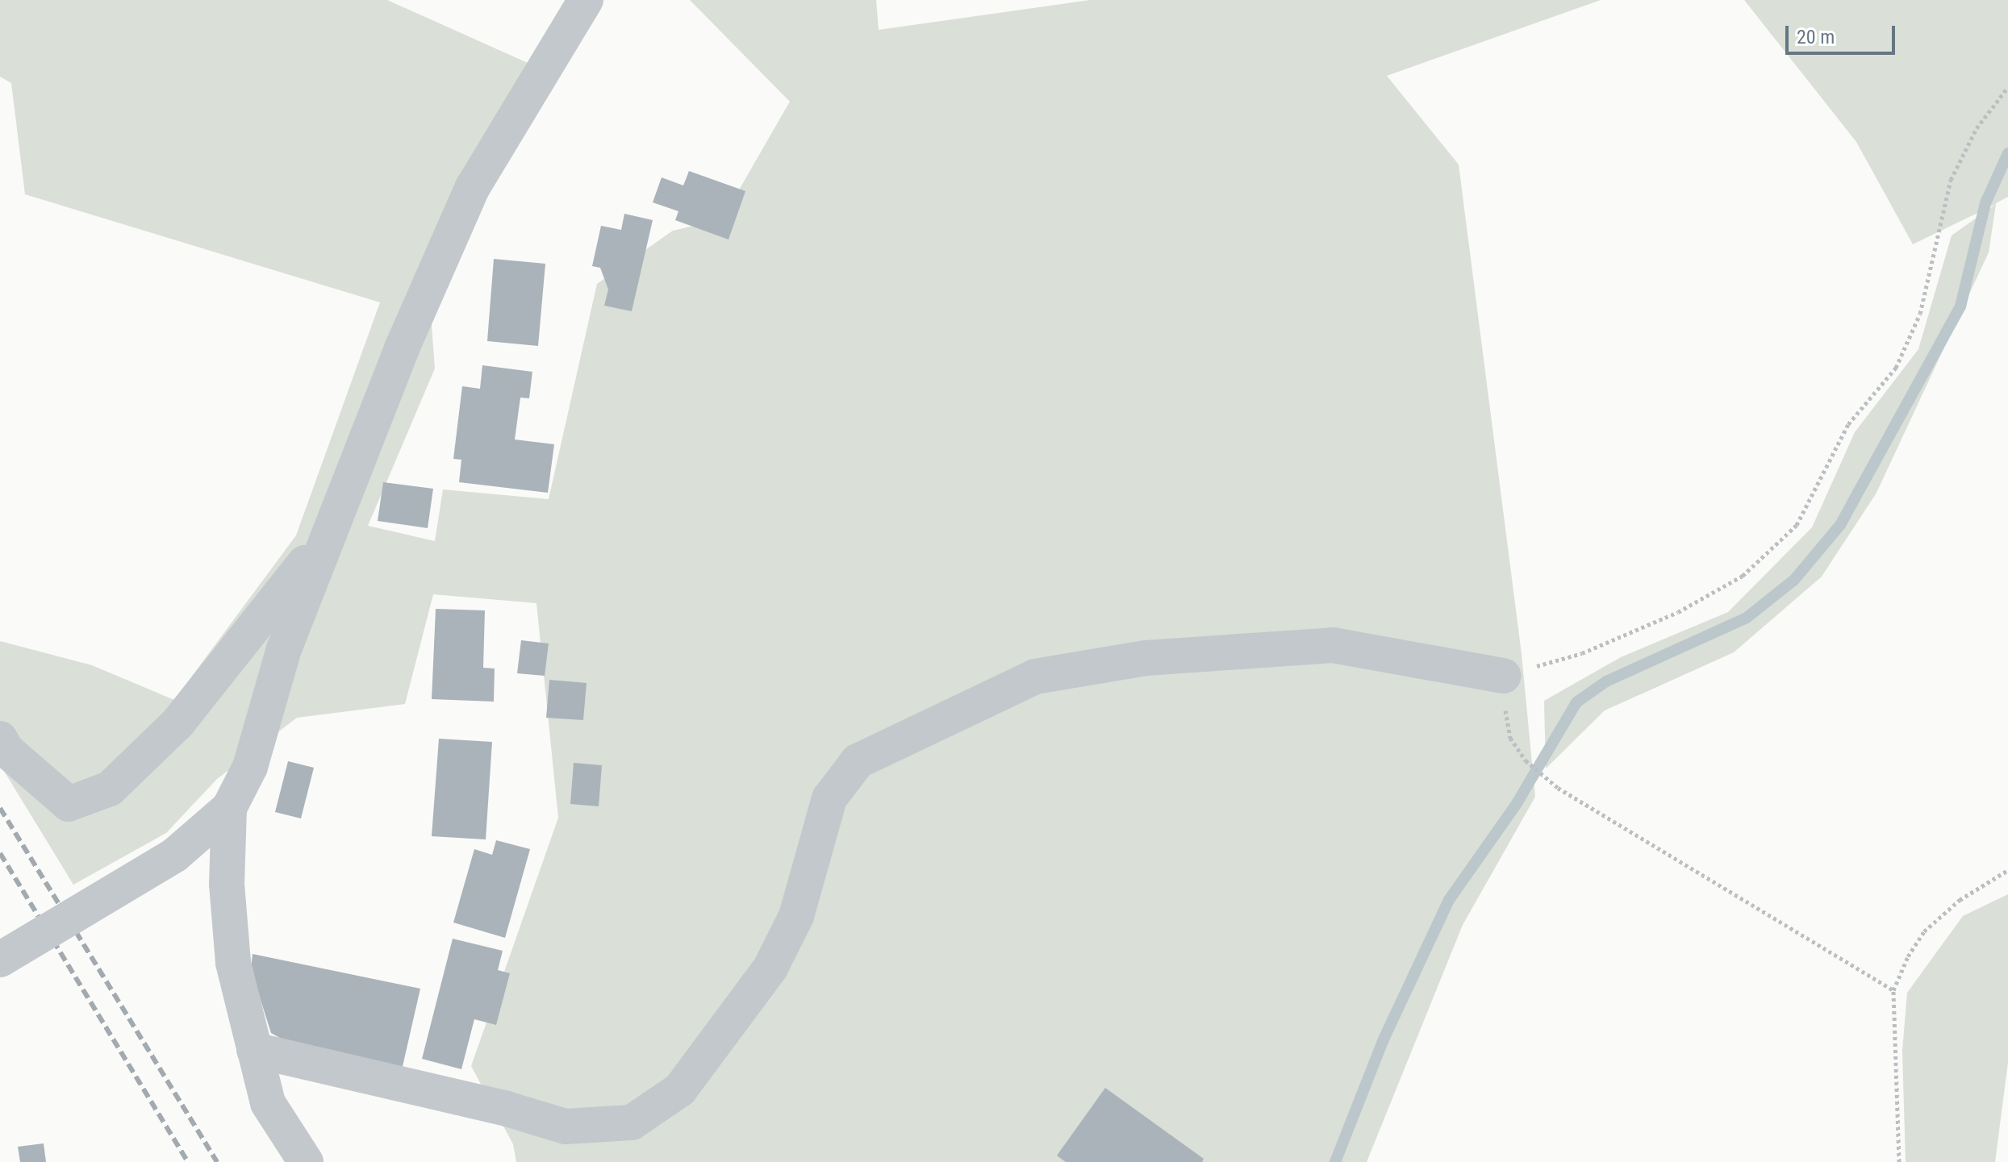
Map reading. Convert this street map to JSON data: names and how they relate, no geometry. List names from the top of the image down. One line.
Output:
{"scale_bar":"20 m"}
